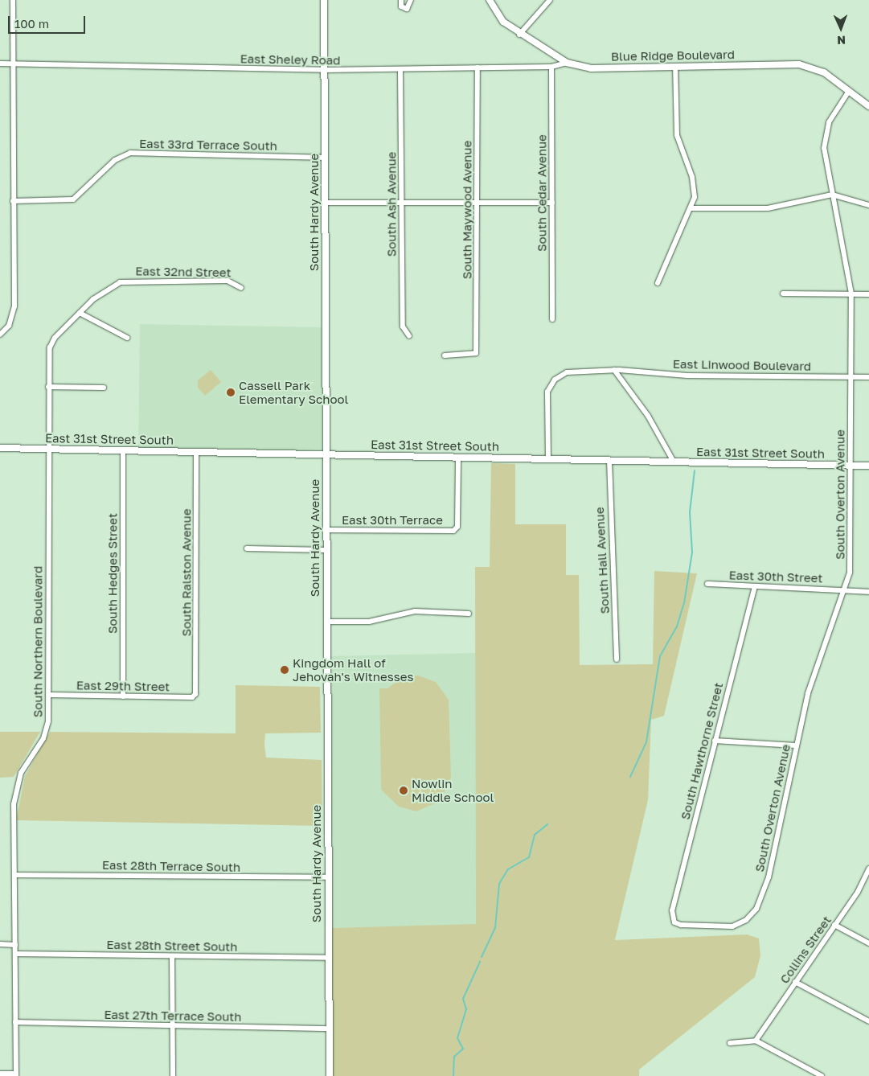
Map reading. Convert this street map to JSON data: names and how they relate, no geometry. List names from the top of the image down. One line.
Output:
{"streets":{"street":["Blue Ridge Boulevard","East Sheley Road","East 33rd Terrace South","South Cedar Avenue","South Ash Avenue","South Maywood Avenue","South Hardy Avenue","East 32nd Street","East Linwood Boulevard","East 31st Street South","South Overton Avenue","East 30th Terrace","South Hall Avenue","South Ralston Avenue","South Hedges Street","East 30th Street","South Northern Boulevard","East 29th Street","South Hawthorne Street","East 28th Terrace South","East 28th Street South","Collins Street","East 27th Terrace South"]},"crossings":[["Blue Ridge Boulevard","East Sheley Road"],["Blue Ridge Boulevard","South Overton Avenue"],["East Sheley Road","South Cedar Avenue"],["East Sheley Road","South Ash Avenue"],["East Sheley Road","South Maywood Avenue"],["East Sheley Road","South Hardy Avenue"],["East 33rd Terrace South","South Hardy Avenue"],["South Hardy Avenue","East 31st Street South"],["South Hardy Avenue","East 30th Terrace"],["South Hardy Avenue","East 28th Terrace South"],["South Hardy Avenue","East 28th Street South"],["South Hardy Avenue","East 27th Terrace South"],["East 32nd Street","South Northern Boulevard"],["East Linwood Boulevard","East 31st Street South"],["East Linwood Boulevard","South Overton Avenue"],["East 31st Street South","South Overton Avenue"],["East 31st Street South","East 30th Terrace"],["East 31st Street South","South Hall Avenue"],["East 31st Street South","South Ralston Avenue"],["East 31st Street South","South Hedges Street"],["East 31st Street South","South Northern Boulevard"],["South Overton Avenue","East 30th Street"],["South Overton Avenue","South Hawthorne Street"],["South Ralston Avenue","East 29th Street"],["South Hedges Street","East 29th Street"],["East 30th Street","South Hawthorne Street"],["South Northern Boulevard","East 29th Street"],["South Northern Boulevard","East 28th Terrace South"],["South Northern Boulevard","East 28th Street South"],["South Northern Boulevard","East 27th Terrace South"]],"places":["Cassell Park Elementary School","Kingdom Hall of Jehovah's Witnesses","Nowlin Middle School"],"scale_bar":"100 m","north":"bottom"}
